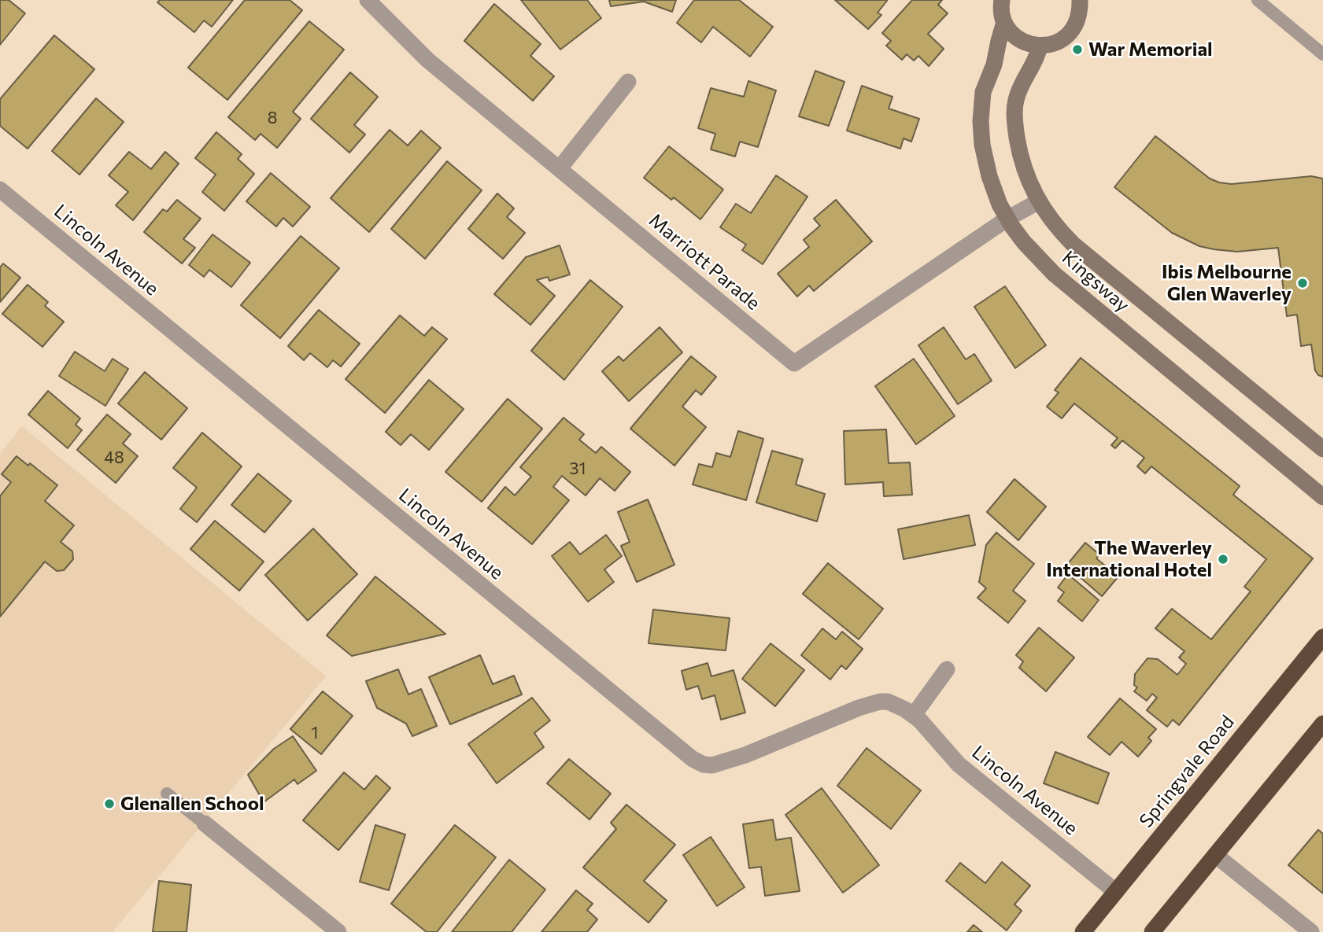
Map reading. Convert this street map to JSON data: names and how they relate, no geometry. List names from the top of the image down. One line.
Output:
{"streets":{"highway":["Springvale Road"],"street":["Lincoln Avenue","Marriott Parade","Kingsway"]},"crossings":[["Lincoln Avenue","Springvale Road"],["Marriott Parade","Kingsway"]],"places":["War Memorial","Ibis Melbourne Glen Waverley","The Waverley International Hotel","Glenallen School"],"house_numbers":["8","48","31","1"]}
